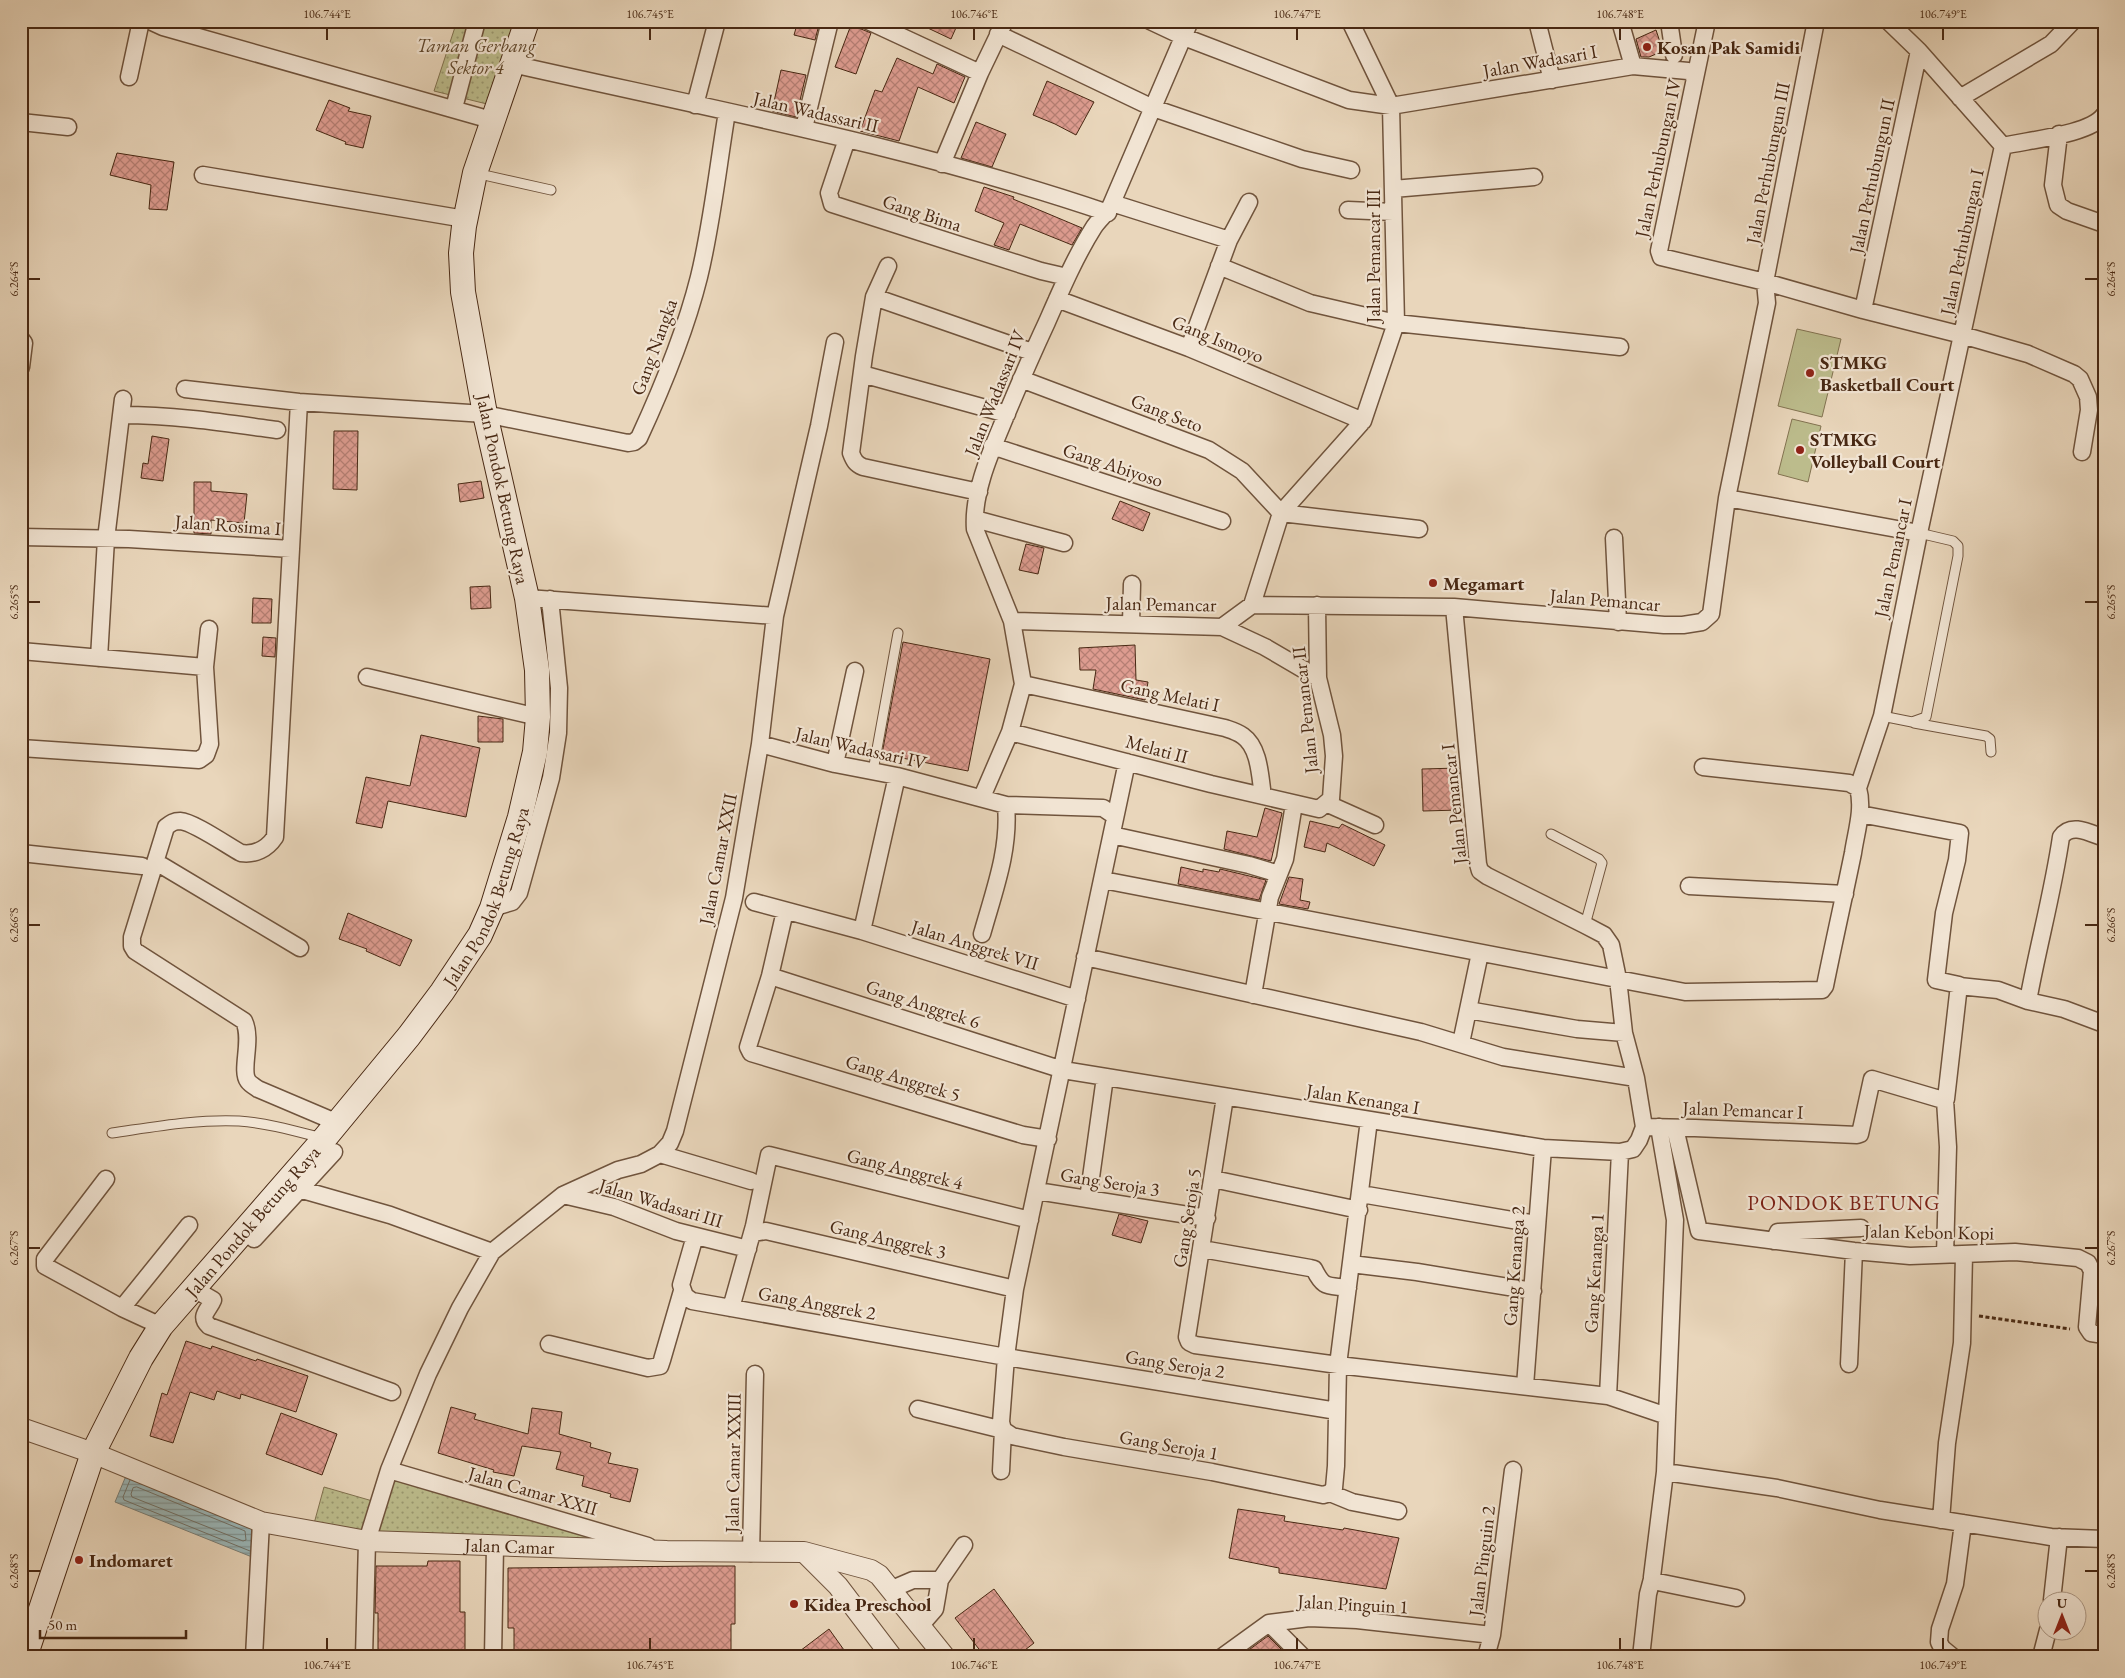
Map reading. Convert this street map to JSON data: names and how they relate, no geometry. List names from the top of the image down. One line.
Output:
{"streets":{"main road":["Jalan Pondok Betung Raya"],"street":["Jalan Wadasari I","Jalan Wadassari II","Jalan Perhubungan IV","Jalan Perhubungun III","Jalan Perhubungun II","Gang Bima","Jalan Perhubungan I","Jalan Pemancar III","Gang Ismoyo","Gang Nangka","Jalan Wadassari IV","Gang Seto","Gang Abiyoso","Jalan Rosima I","Jalan Pemancar I","Jalan Pemancar","Gang Melati I","Jalan Pemancar II","Melati II","Jalan Camar XXII","Jalan Anggrek VII","Gang Anggrek 6","Gang Anggrek 5","Jalan Kenanga I","Gang Anggrek 4","Gang Seroja 3","Jalan Wadasari III","Gang Seroja 5","Jalan Kebon Kopi","Gang Anggrek 3","Gang Kenanga 2","Gang Kenanga 1","Gang Anggrek 2","Gang Seroja 2","Gang Seroja 1","Jalan Camar XXIII","Jalan Camar","Jalan Pinguin 2","Jalan Pinguin 1"]},"crossings":[["Jalan Wadasari I","Jalan Perhubungan IV"],["Jalan Wadasari I","Jalan Pemancar III"],["Jalan Wadasari I","Jalan Wadassari IV"],["Jalan Wadassari II","Gang Bima"],["Jalan Wadassari II","Gang Nangka"],["Jalan Wadassari II","Jalan Wadassari IV"],["Jalan Wadassari II","Jalan Pondok Betung Raya"],["Jalan Perhubungan IV","Jalan Perhubungun III"],["Jalan Perhubungan IV","Jalan Perhubungan I"],["Jalan Perhubungan IV","Jalan Pemancar"],["Jalan Perhubungun III","Jalan Perhubungan I"],["Jalan Perhubungun III","Jalan Pemancar"],["Jalan Perhubungun II","Jalan Perhubungan I"],["Gang Bima","Jalan Wadassari IV"],["Jalan Perhubungan I","Jalan Pemancar I"],["Jalan Perhubungan I","Jalan Pemancar"],["Jalan Pemancar III","Gang Ismoyo"],["Jalan Pemancar III","Gang Seto"],["Jalan Pemancar III","Jalan Pemancar"],["Gang Ismoyo","Jalan Wadassari IV"],["Gang Nangka","Jalan Pondok Betung Raya"],["Jalan Wadassari IV","Gang Seto"],["Jalan Wadassari IV","Gang Abiyoso"],["Jalan Wadassari IV","Jalan Pemancar"],["Jalan Wadassari IV","Gang Melati I"],["Jalan Wadassari IV","Melati II"],["Jalan Wadassari IV","Jalan Camar XXII"],["Jalan Pondok Betung Raya","Jalan Camar"],["Jalan Pemancar I","Jalan Pemancar"],["Jalan Pemancar I","Jalan Kebon Kopi"],["Jalan Pemancar","Jalan Pemancar II"],["Gang Melati I","Melati II"],["Jalan Camar XXII","Jalan Wadasari III"],["Jalan Camar XXII","Jalan Camar"],["Gang Anggrek 6","Gang Anggrek 5"],["Gang Anggrek 6","Jalan Kenanga I"],["Jalan Kenanga I","Gang Seroja 5"],["Jalan Kenanga I","Gang Kenanga 2"],["Jalan Kenanga I","Gang Kenanga 1"],["Gang Anggrek 4","Jalan Wadasari III"],["Gang Anggrek 4","Gang Anggrek 3"],["Gang Seroja 3","Gang Seroja 5"],["Jalan Wadasari III","Gang Anggrek 3"],["Gang Anggrek 2","Gang Seroja 2"],["Jalan Camar XXIII","Jalan Camar"],["Jalan Pinguin 2","Jalan Pinguin 1"]],"districts":["PONDOK BETUNG"],"parks":["Taman Gerbang Sektor 4"],"places":["Kosan Pak Samidi","STMKG Basketball Court","STMKG Volleyball Court","Megamart","Indomaret","Kidea Preschool"],"scale_bar":"50 m","north":"top","coordinates":["106.744°E","106.745°E","106.746°E","106.747°E","106.748°E","106.749°E","6.264°S","6.265°S","6.266°S","6.267°S","6.268°S"]}
